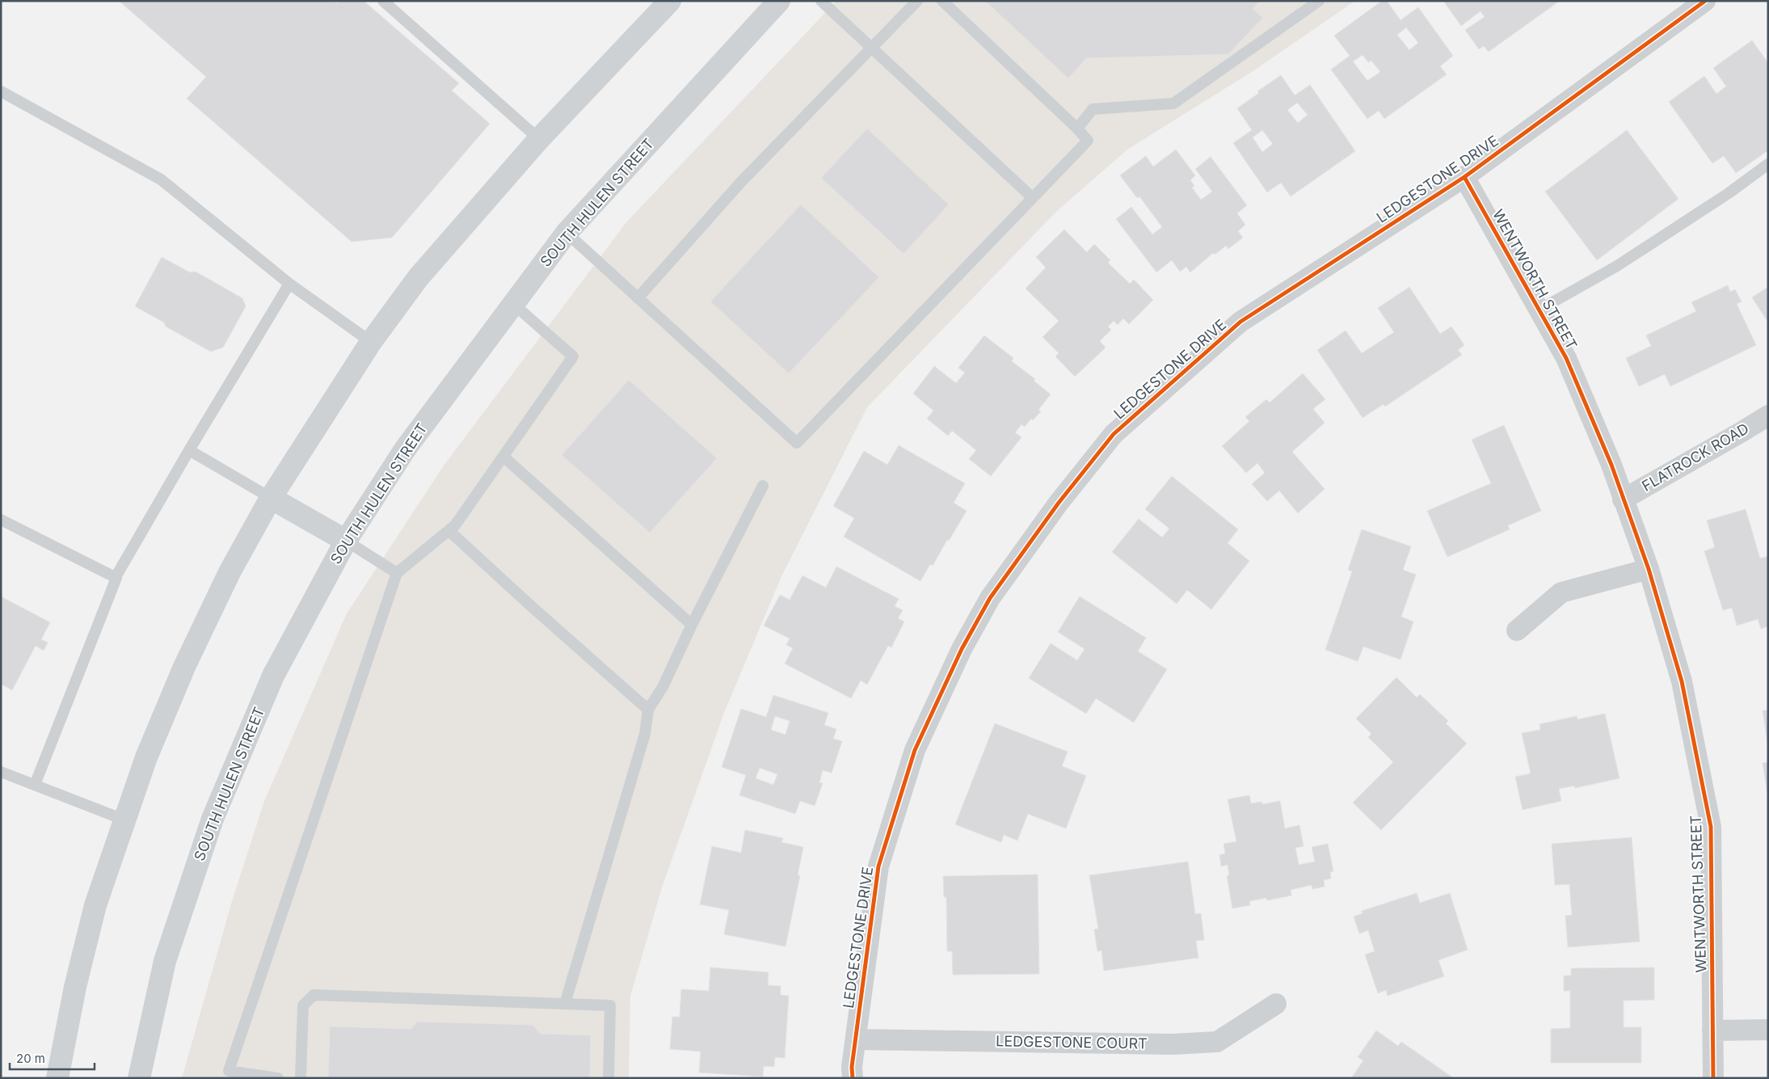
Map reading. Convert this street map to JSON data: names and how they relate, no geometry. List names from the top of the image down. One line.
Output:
{"streets":{"main road":["SOUTH HULEN STREET"],"street":["LEDGESTONE DRIVE","WENTWORTH STREET","FLATROCK ROAD","LEDGESTONE COURT"]},"crossings":[["LEDGESTONE DRIVE","WENTWORTH STREET"],["LEDGESTONE DRIVE","LEDGESTONE COURT"],["WENTWORTH STREET","FLATROCK ROAD"]],"scale_bar":"20 m"}
